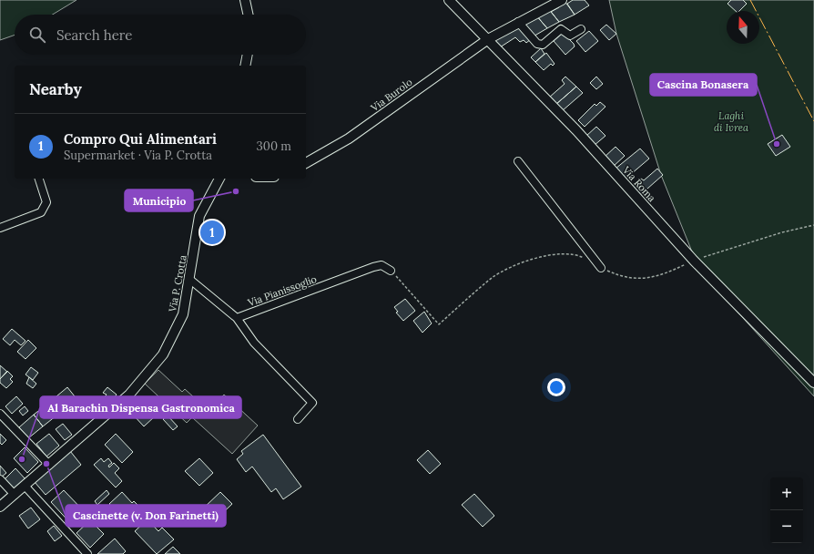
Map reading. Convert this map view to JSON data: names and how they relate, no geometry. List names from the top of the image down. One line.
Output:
{"streets":{"street":["Via Burolo","Via Roma","Via P. Crotta","Via Pianissoglio"]},"crossings":[["Via Burolo","Via Roma"]],"parks":["Laghi di Ivrea"],"places":["Cascina Bonasera","Municipio","Al Barachin Dispensa Gastronomica","Cascinette (v. Don Farinetti)"],"north":"top","page":{"search":"Search here","heading":"Nearby","list":[{"mark":"1","name":"Compro Qui Alimentari","note":"Supermarket · Via P. Crotta","value":"300 m"}],"pins":"1","map_buttons":["+","−"]}}
